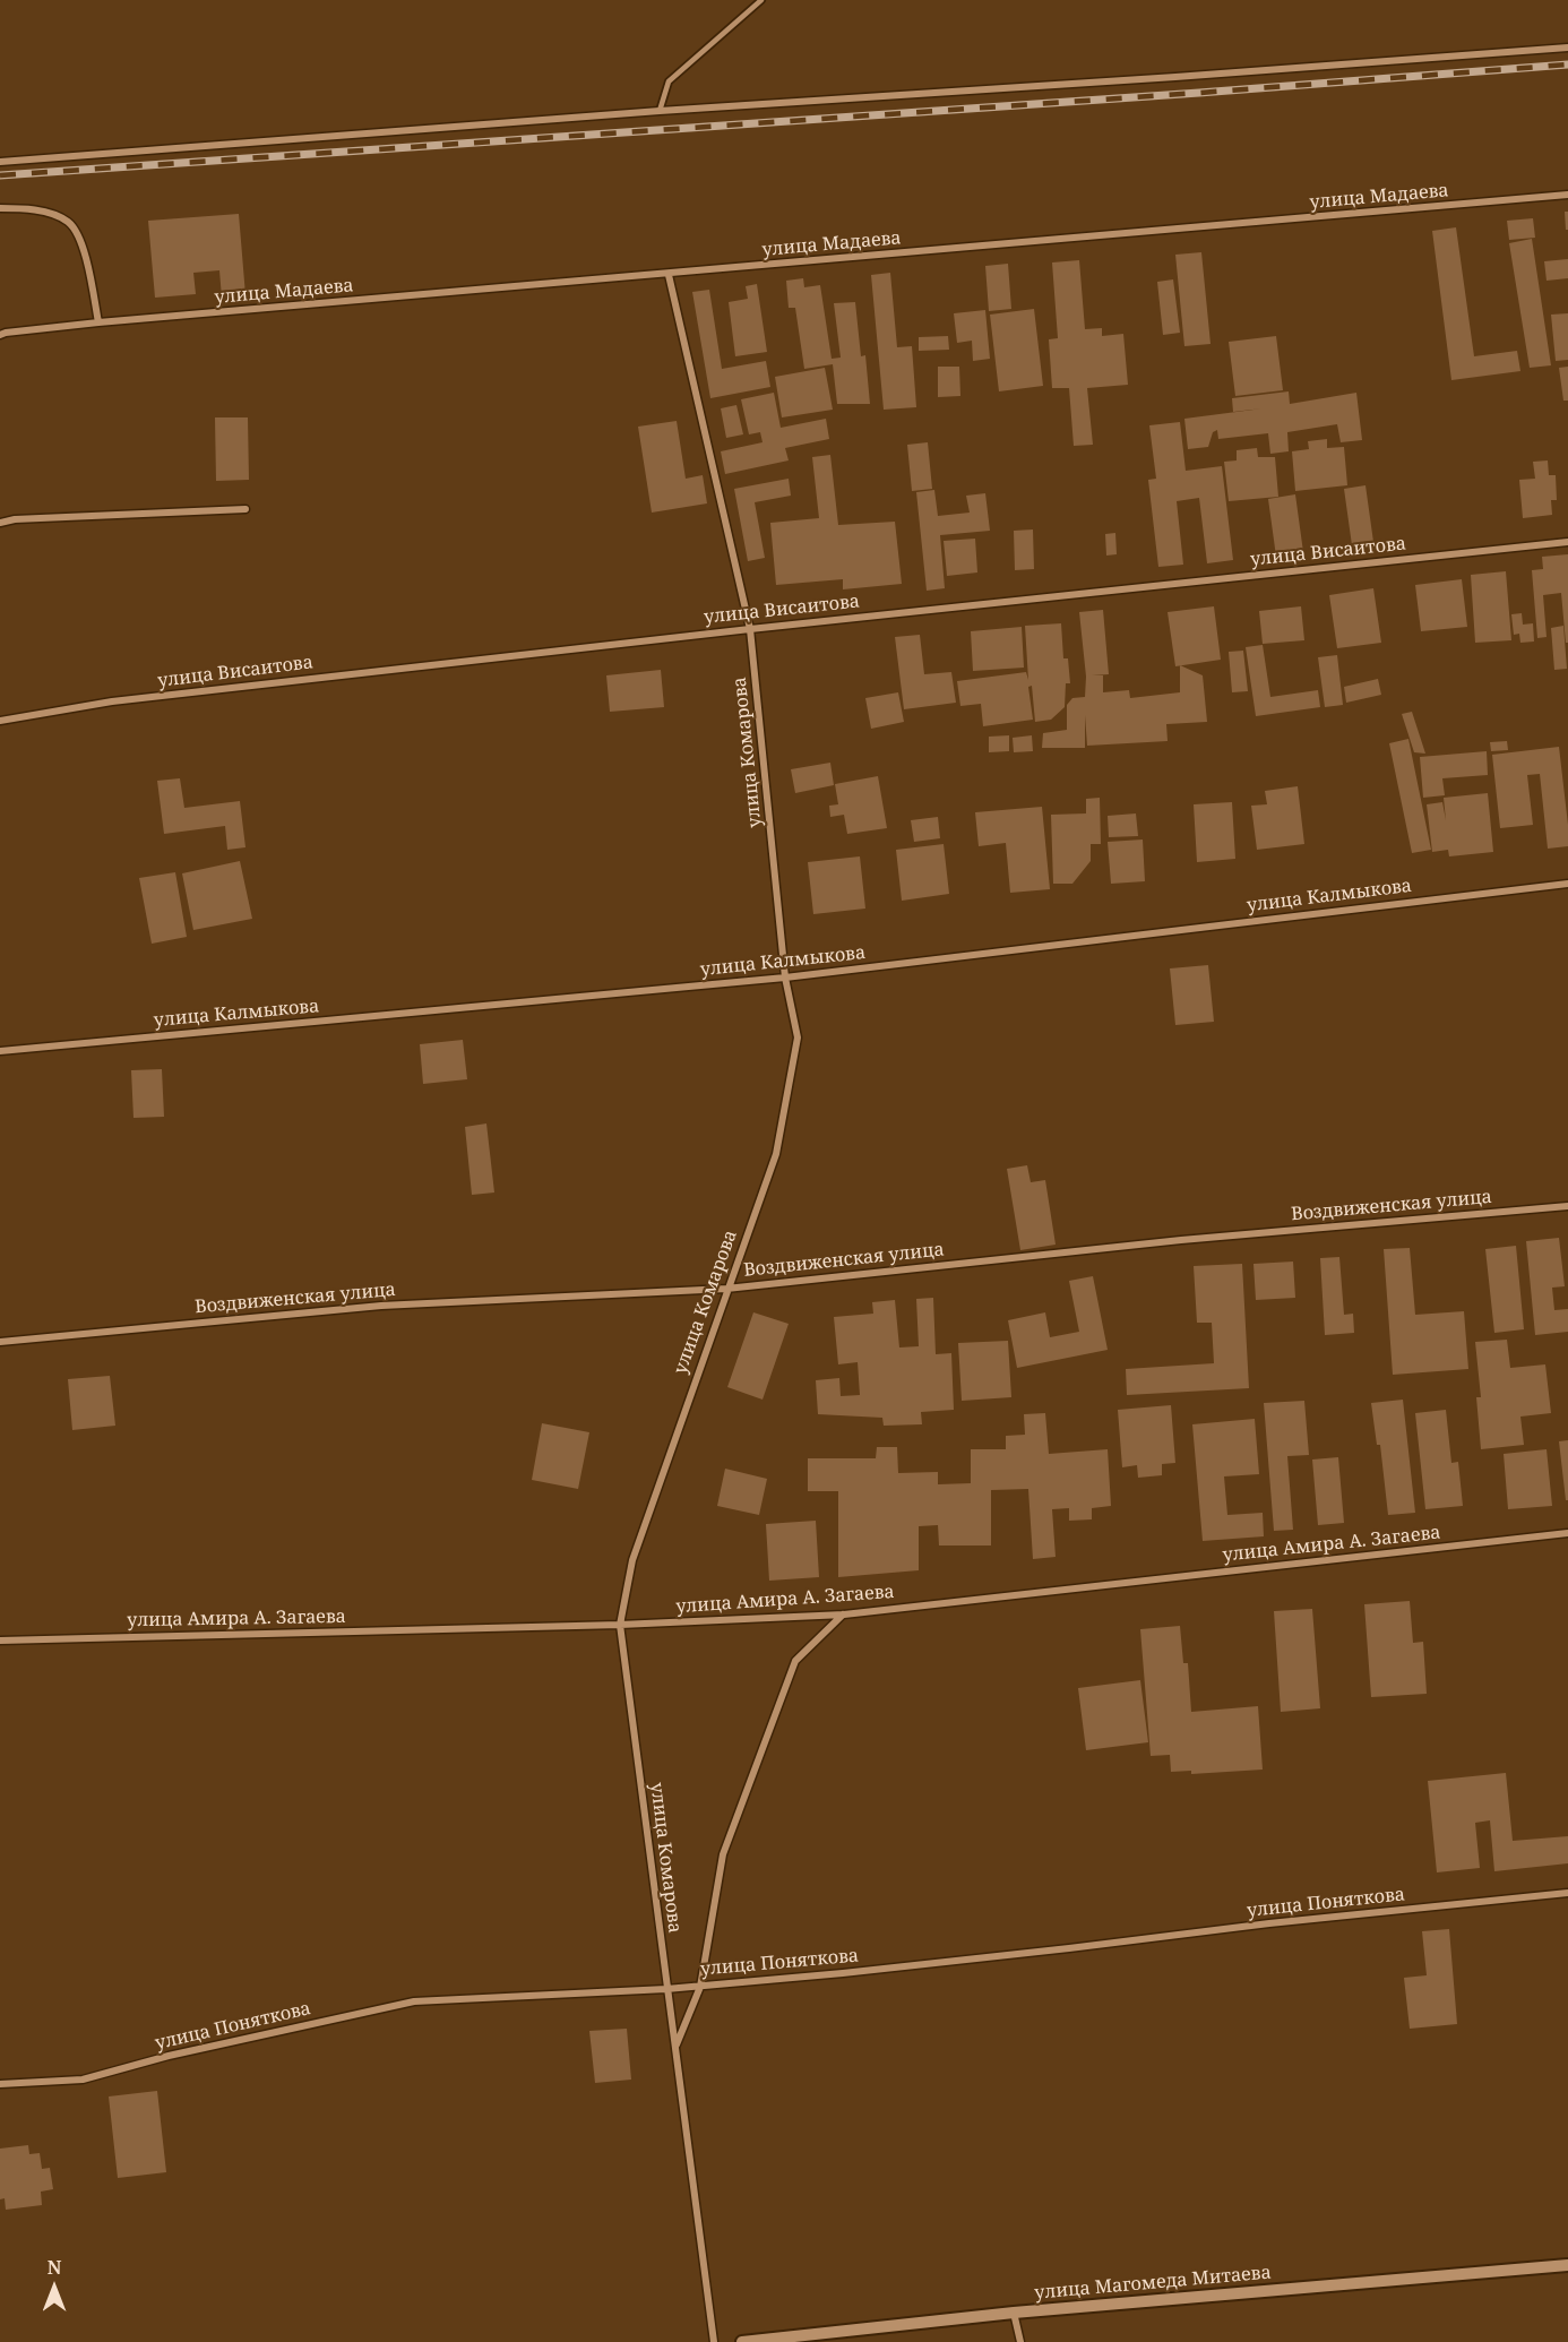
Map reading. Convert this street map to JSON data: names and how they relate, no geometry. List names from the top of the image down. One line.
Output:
{"streets":{"street":["улица Мадаева","улица Висаитова","улица Комарова","улица Калмыкова","Воздвиженская улица","улица Амира А. Загаева","улица Поняткова","улица Магомеда Митаева"]},"crossings":[["улица Мадаева","улица Комарова"],["улица Висаитова","улица Комарова"],["улица Комарова","улица Калмыкова"],["улица Комарова","Воздвиженская улица"],["улица Комарова","улица Амира А. Загаева"],["улица Комарова","улица Поняткова"]],"north":"top"}
